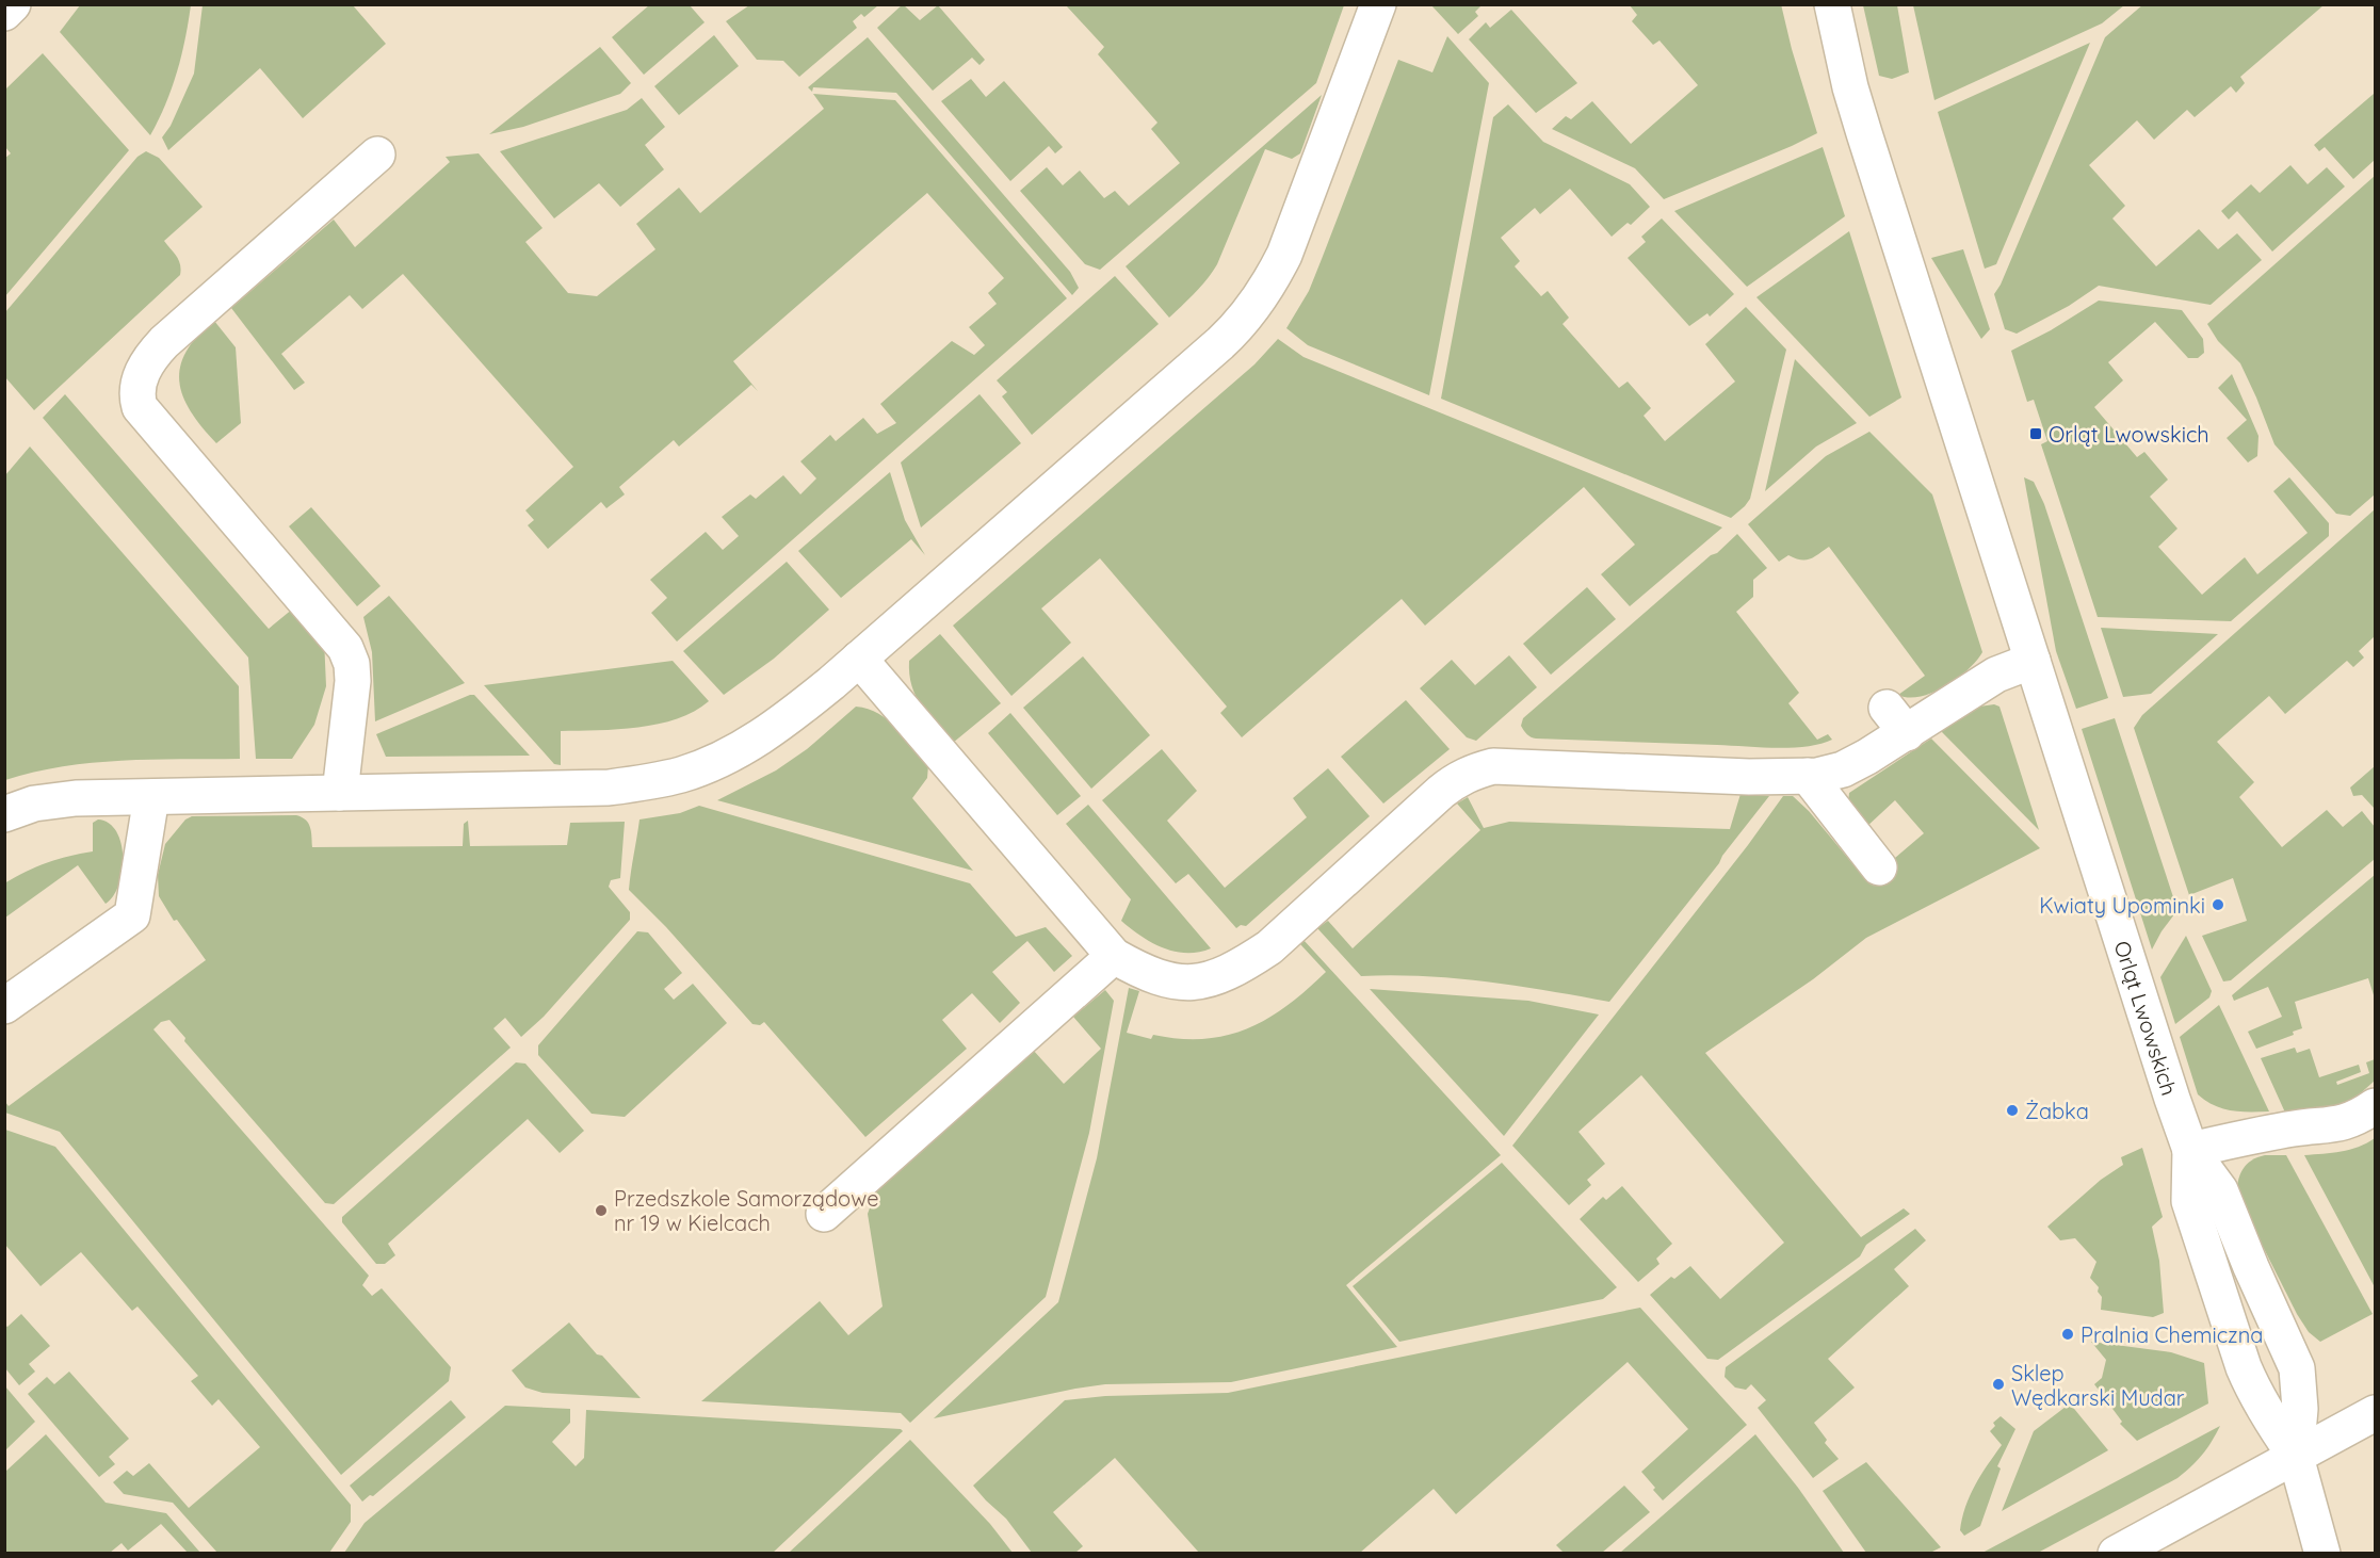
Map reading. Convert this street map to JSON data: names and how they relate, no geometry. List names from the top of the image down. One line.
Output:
{"streets":{"street":["Orląt Lwowskich"]},"places":{"transit":["Orląt Lwowskich"],"other":["Kwiaty Upominki","Żabka","Przedszkole Samorządowe nr 19 w Kielcach","Pralnia Chemiczna","Sklep Wędkarski Mudar"]}}
